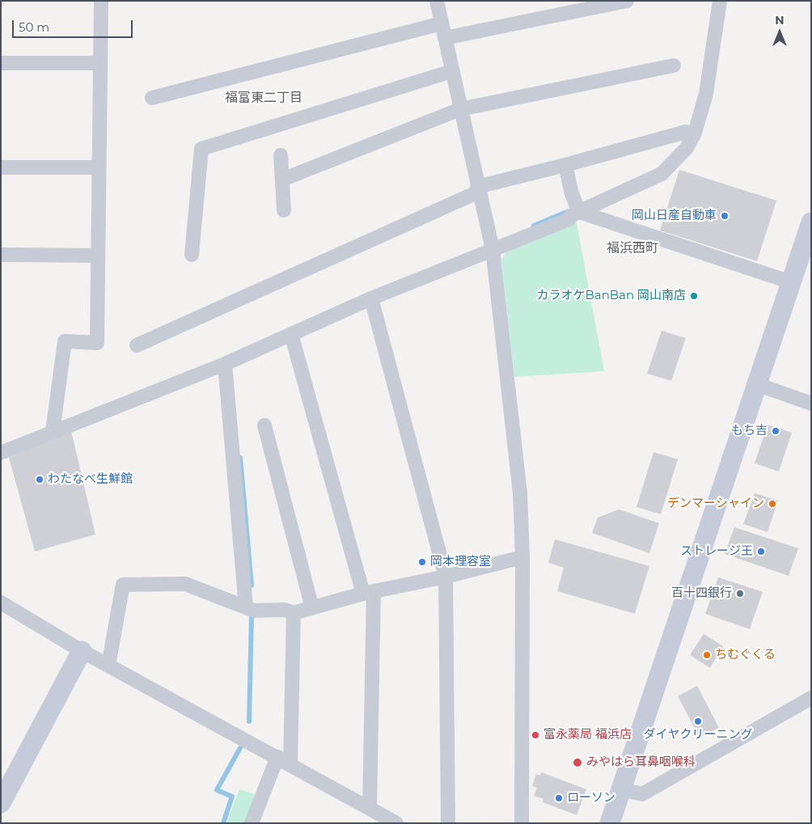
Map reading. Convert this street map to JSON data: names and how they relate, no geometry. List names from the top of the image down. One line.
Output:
{"districts":["福富東二丁目","福浜西町"],"places":["岡山日産自動車","カラオケBanBan 岡山南店","もち吉","わたなべ生鮮館","デンマーシャイン","ストレージ王","岡本理容室","百十四銀行","ちむぐくる","ダイヤクリーニング","富永薬局 福浜店","みやはら耳鼻咽喉科","ローソン"],"scale_bar":"50 m","north":"top"}
